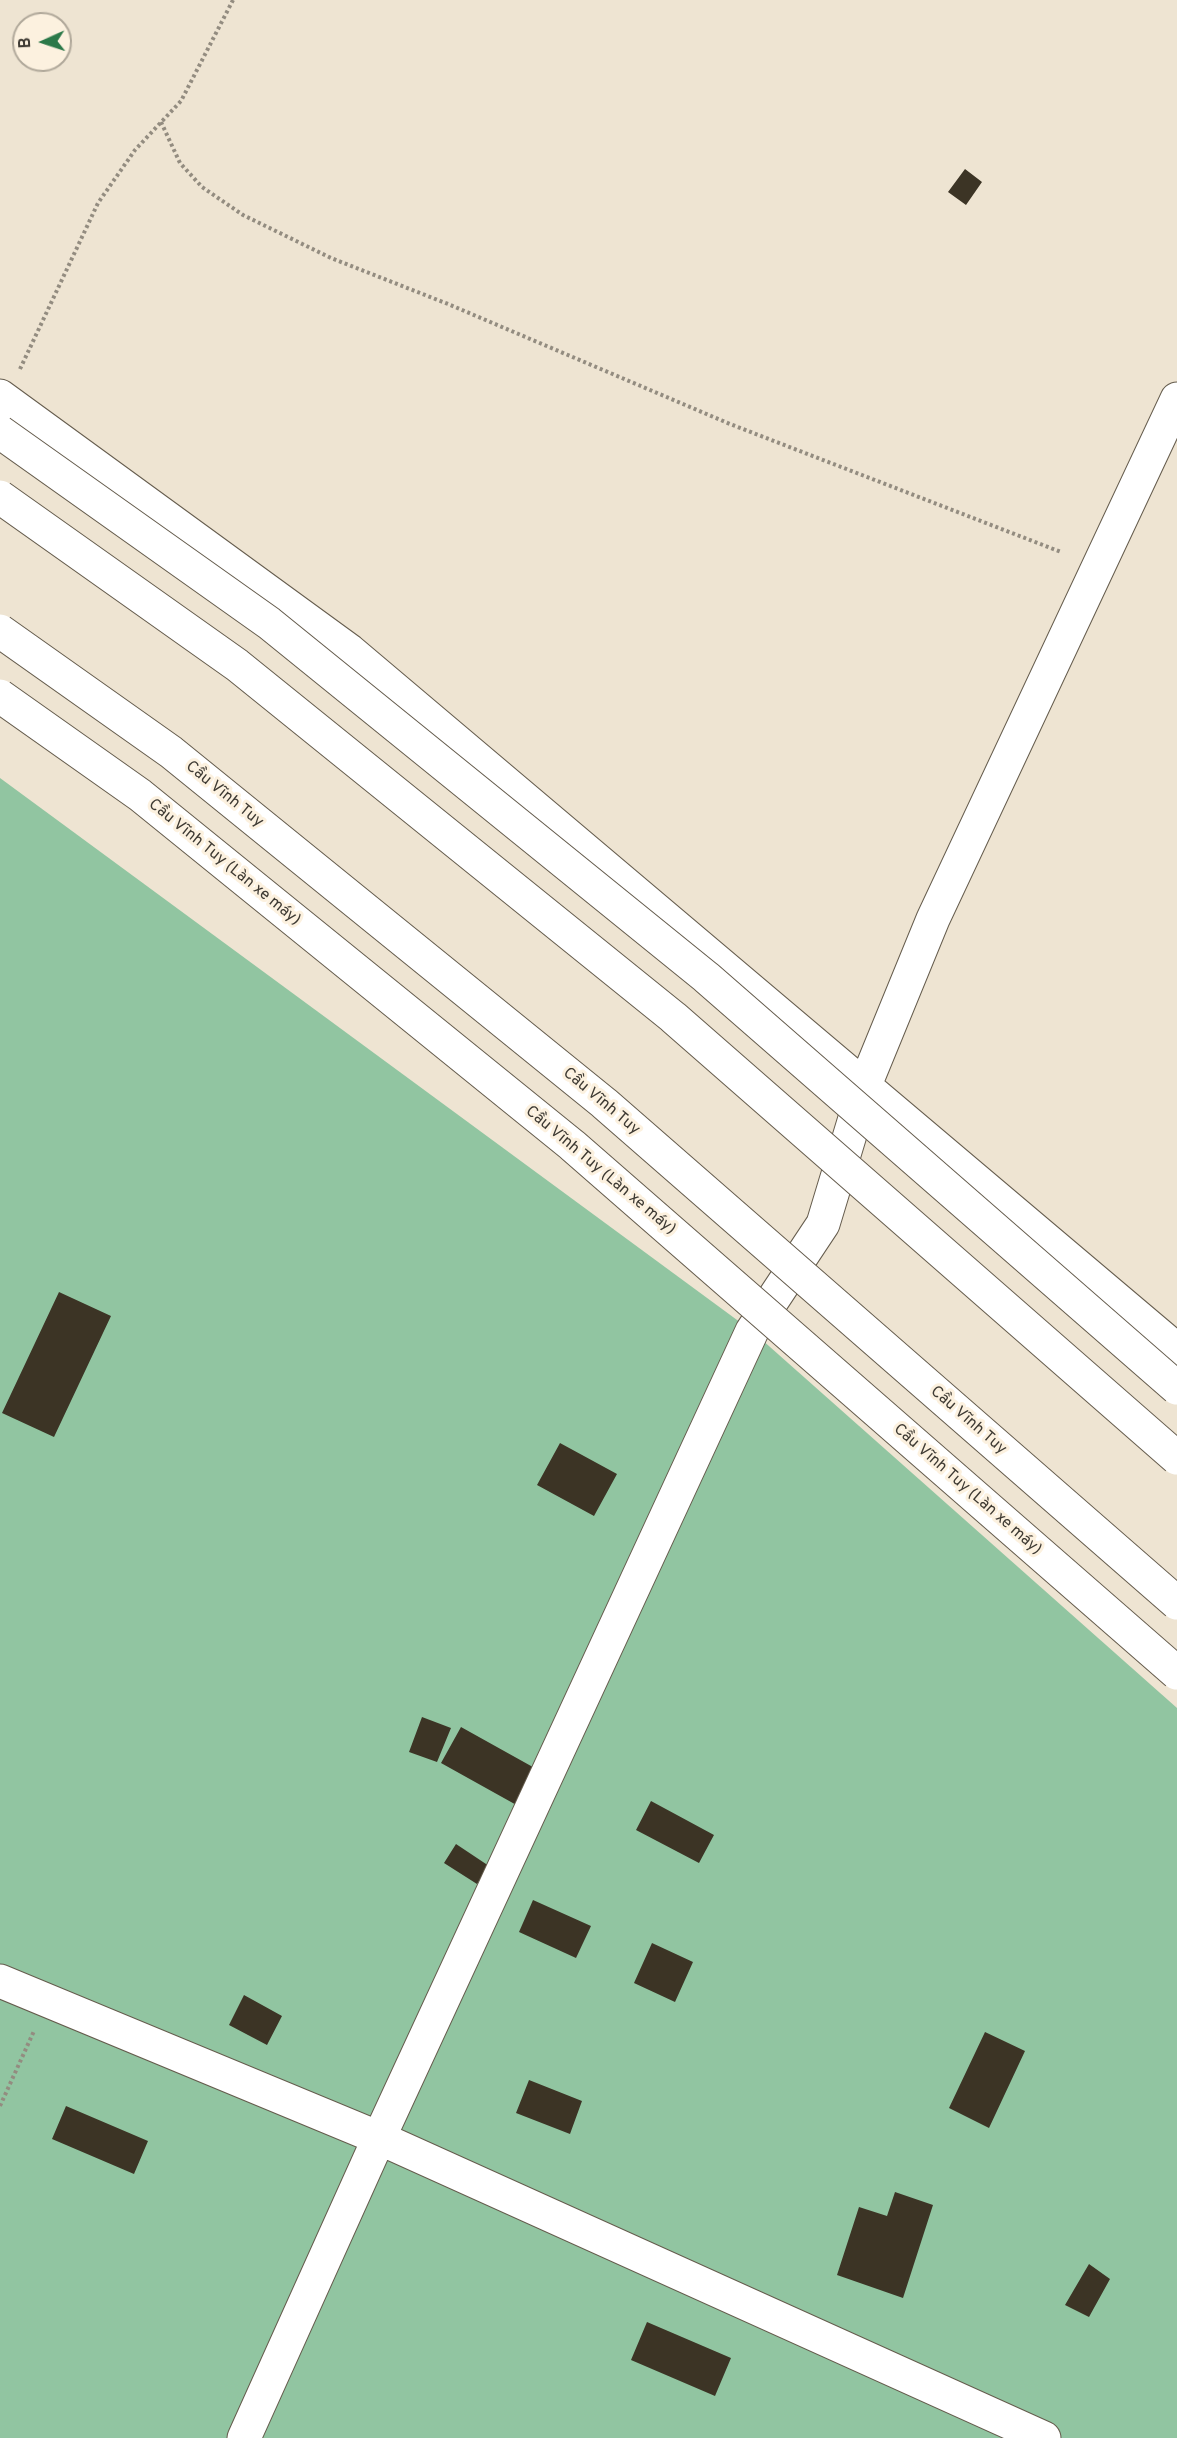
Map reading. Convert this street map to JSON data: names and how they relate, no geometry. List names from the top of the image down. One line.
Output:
{"streets":{"main road":["Cầu Vĩnh Tuy","Cầu Vĩnh Tuy (Làn xe máy)"]},"north":"left"}
